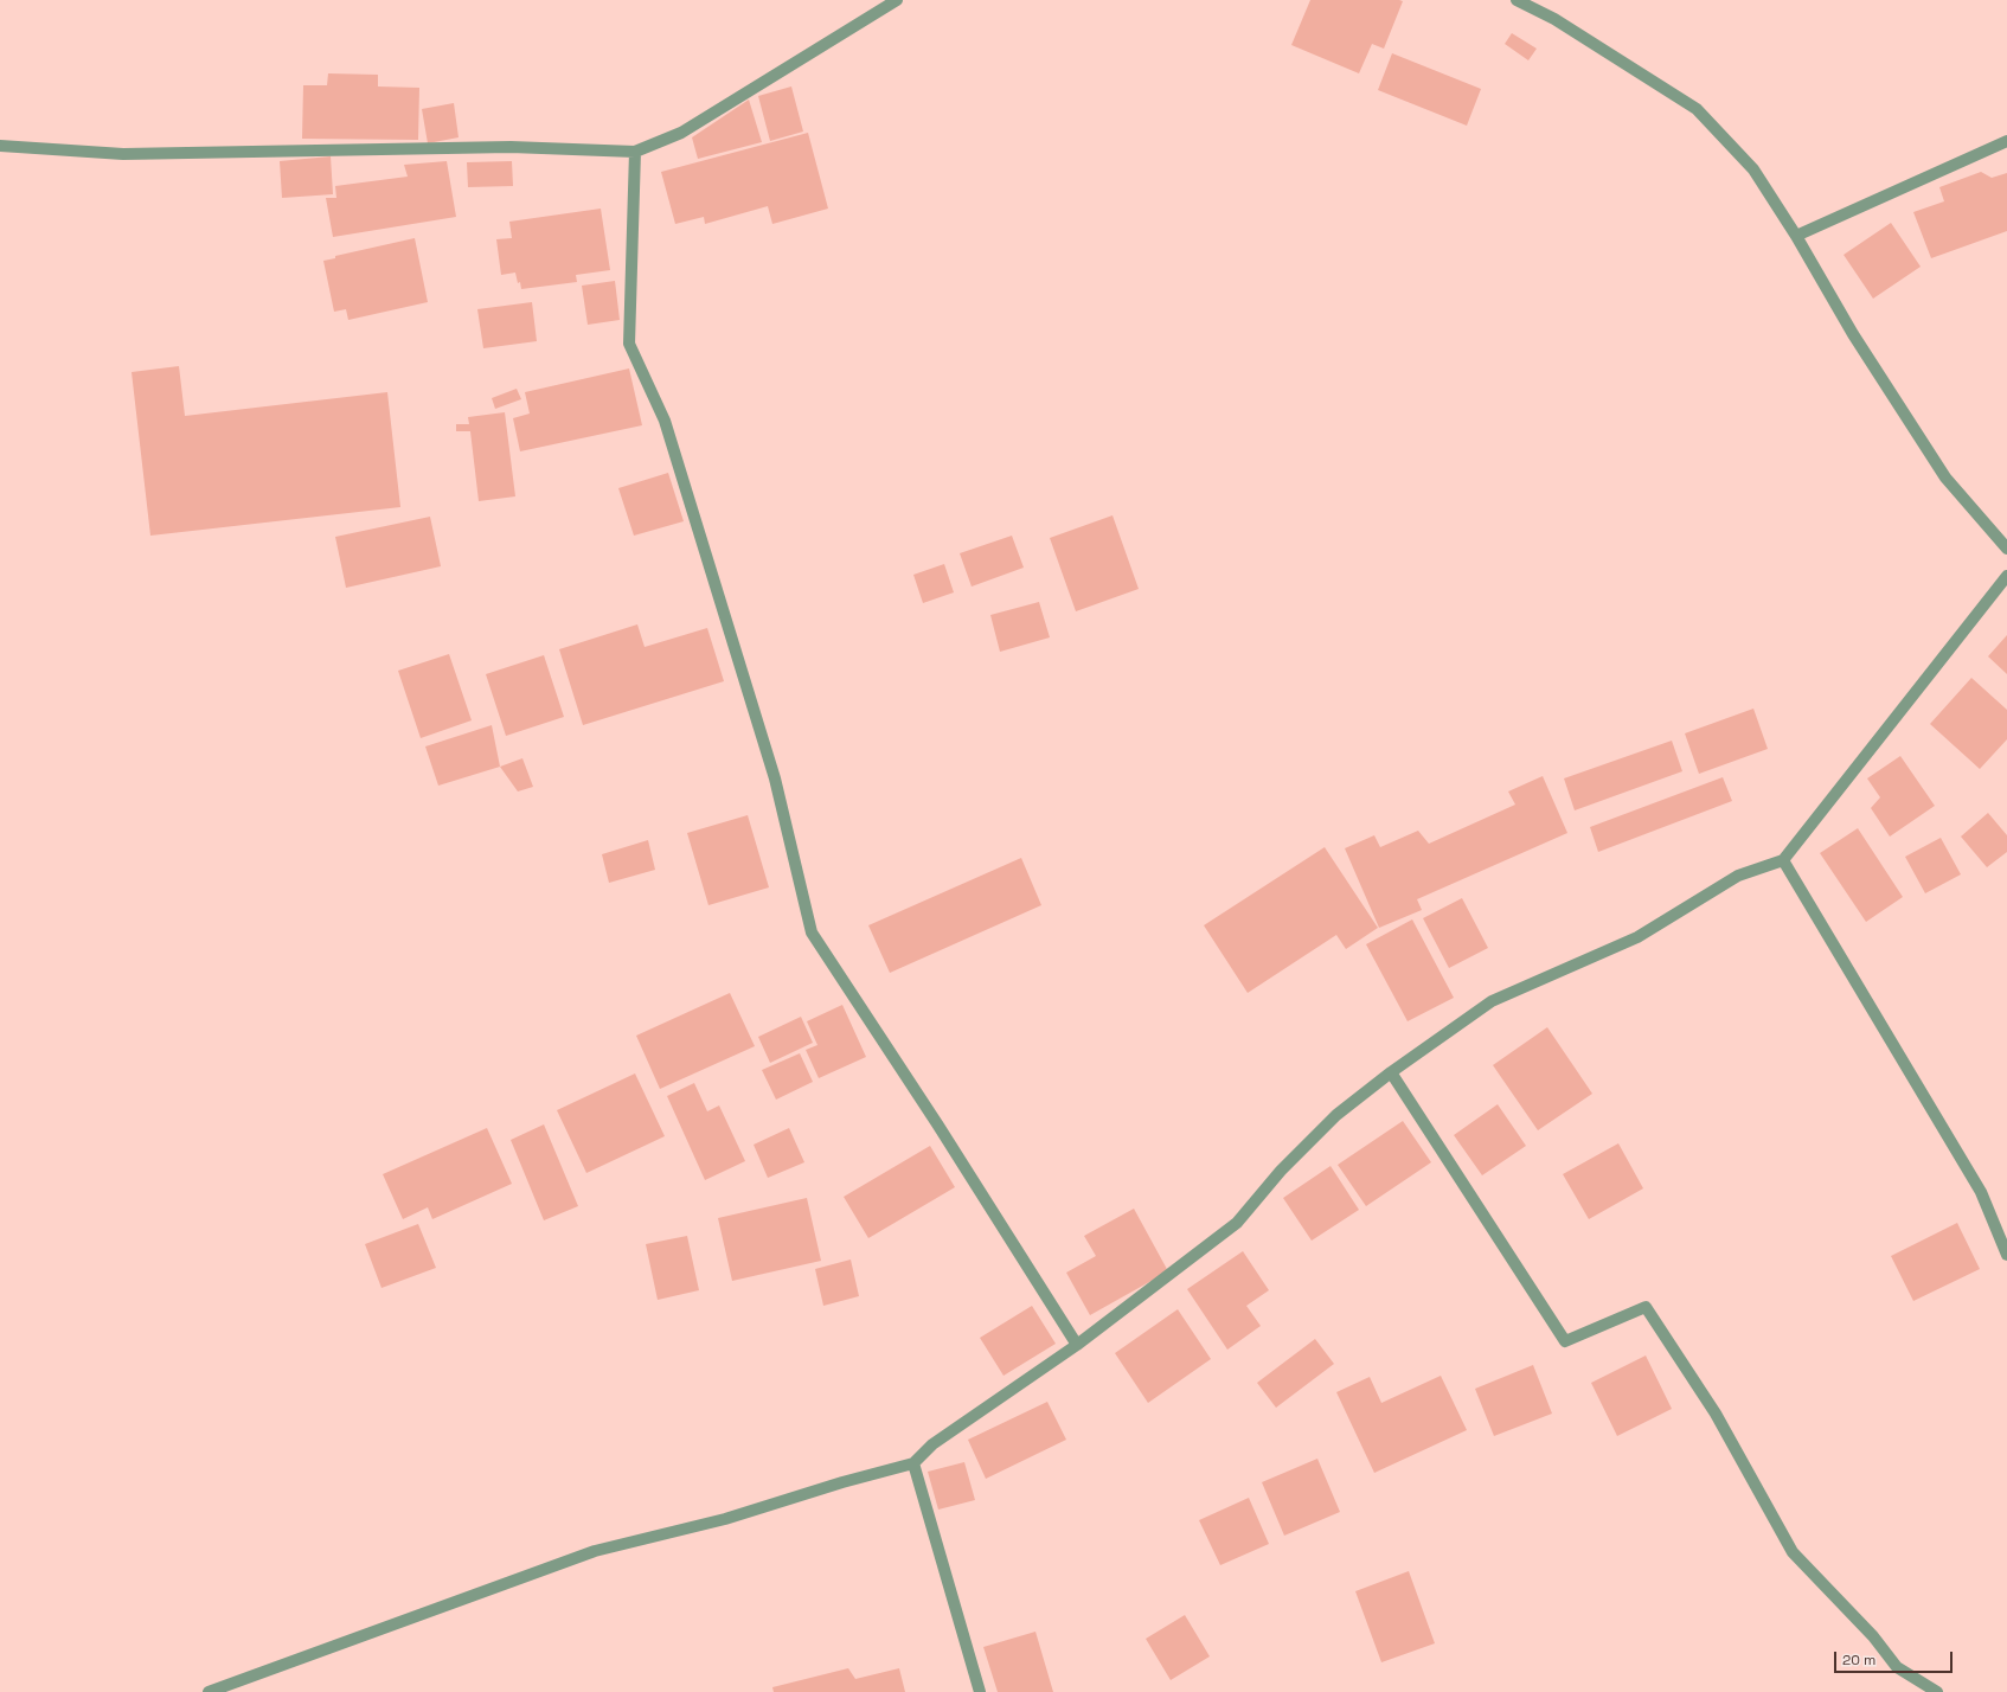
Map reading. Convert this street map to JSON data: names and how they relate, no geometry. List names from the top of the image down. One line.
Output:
{"scale_bar":"20 m"}
